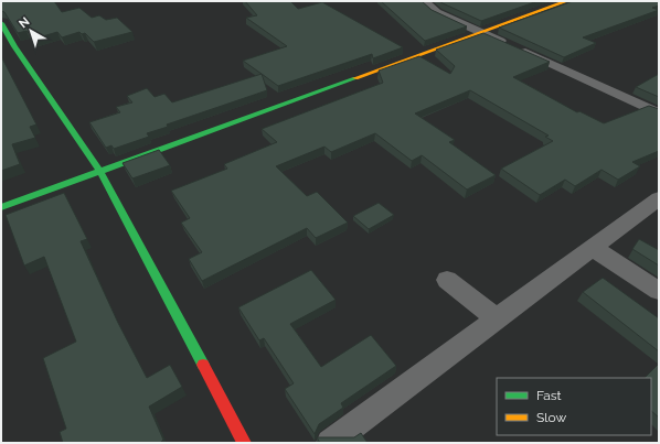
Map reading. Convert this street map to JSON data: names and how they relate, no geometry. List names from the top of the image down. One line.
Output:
{"legend":["Fast","Slow"],"north":"top left"}
